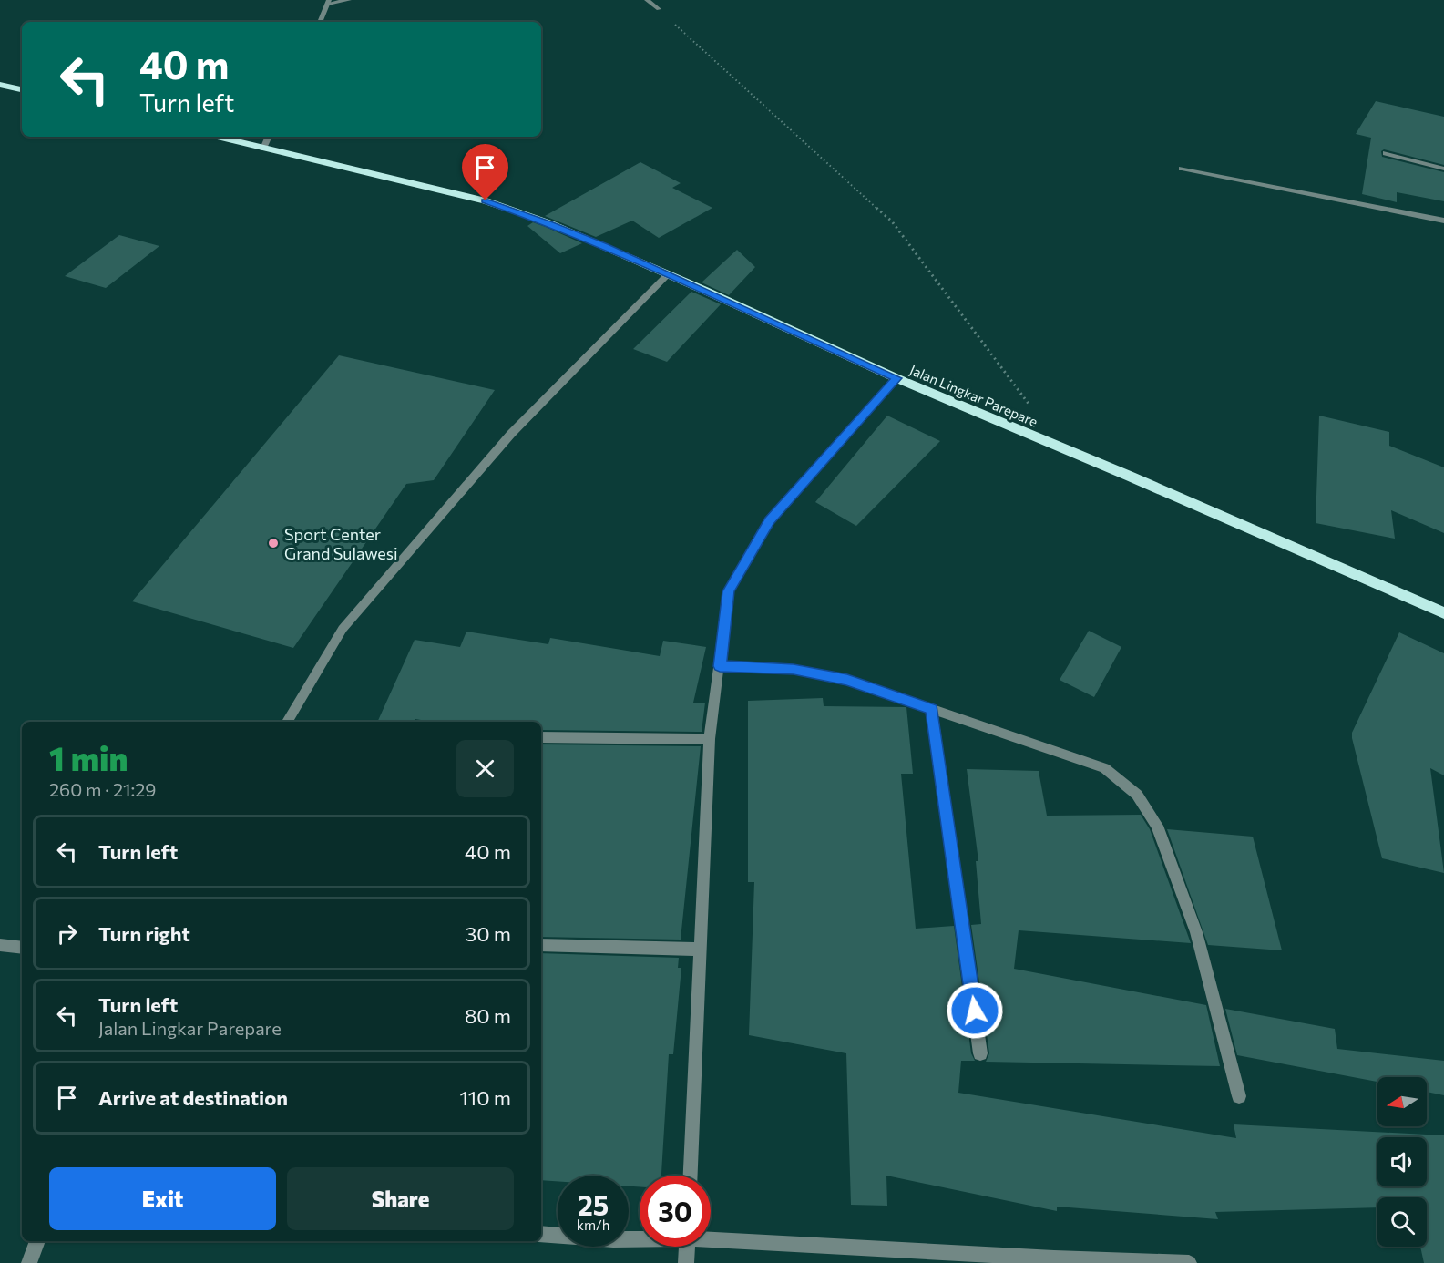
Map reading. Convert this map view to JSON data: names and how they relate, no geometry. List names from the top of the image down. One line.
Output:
{"streets":{"highway":["Jalan Lingkar Parepare"]},"places":["Sport Center Grand Sulawesi"],"north":"left","page":{"turn":["40 m","Turn left"],"heading":["1 min","260 m · 21:29"],"list":[{"name":"Turn left","value":"40 m"},{"name":"Turn right","value":"30 m"},{"name":"Turn left","note":"Jalan Lingkar Parepare","value":"80 m"},{"name":"Arrive at destination","value":"110 m"}],"buttons":["Exit","Share"],"speed":"25 km/h","limit":"30"}}
